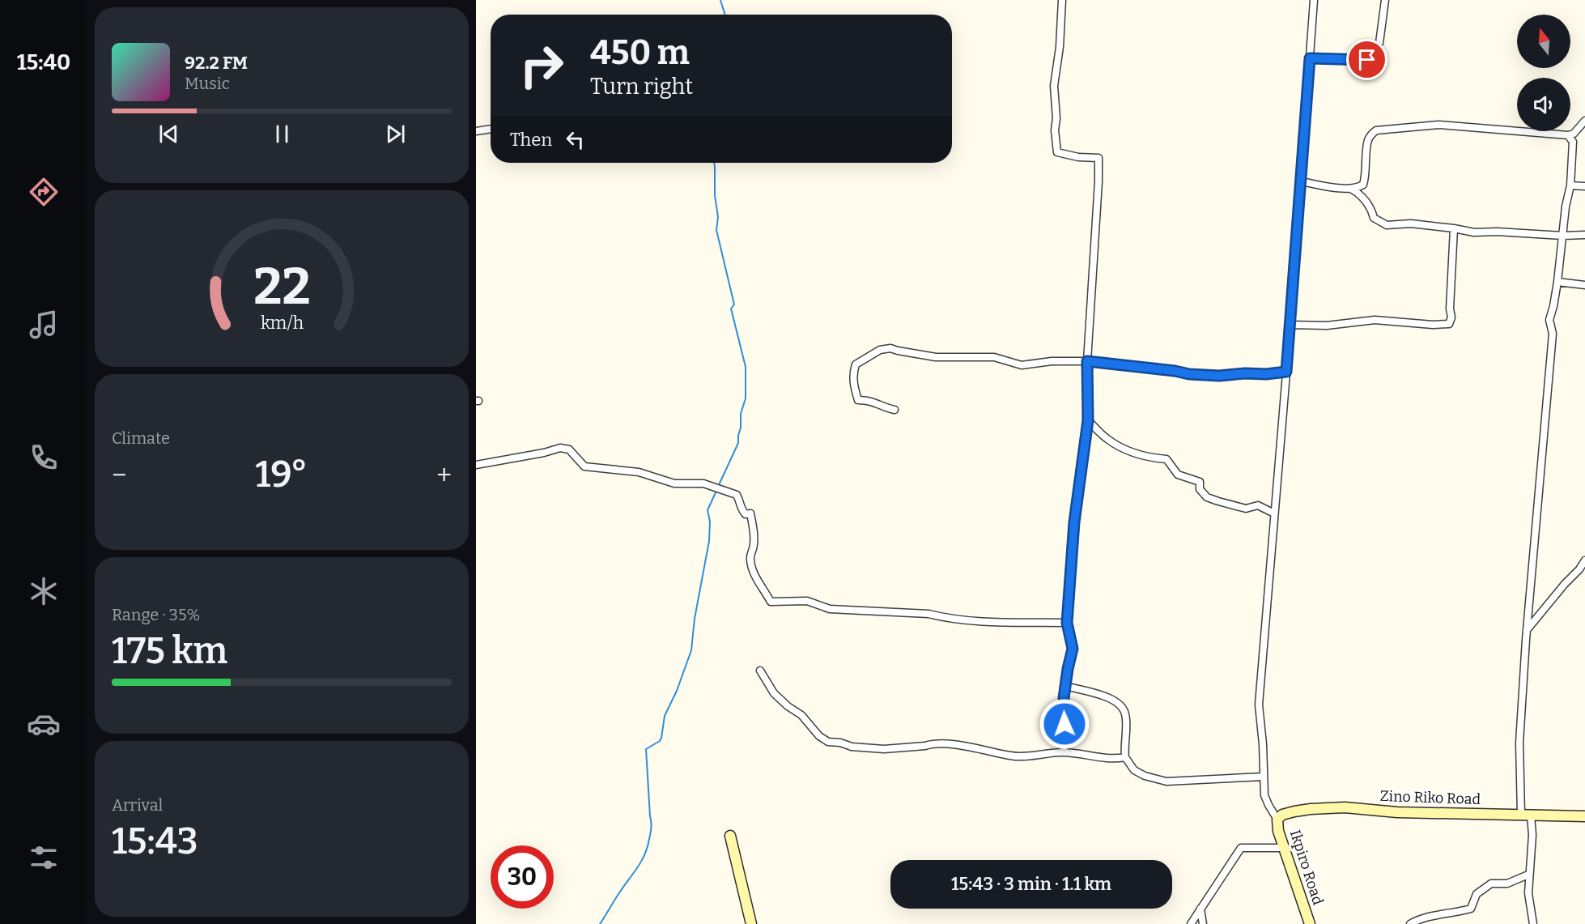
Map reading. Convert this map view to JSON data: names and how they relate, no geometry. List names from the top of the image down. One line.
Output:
{"streets":{"street":["Zino Riko Road","Ikpiro Road"]},"crossings":[["Zino Riko Road","Ikpiro Road"]],"north":"top","page":{"tabs":"15:40","turn":["450 m","Turn right"],"song":["92.2 FM","Music"],"then":"Then","tile":["Climate",["Range · 35%","175 km"],["Arrival","15:43"]],"heat":["−","19°","+"],"limit":"30","trip":"15:43 · 3 min · 1.1 km","gauge":["22","km/h"]}}
